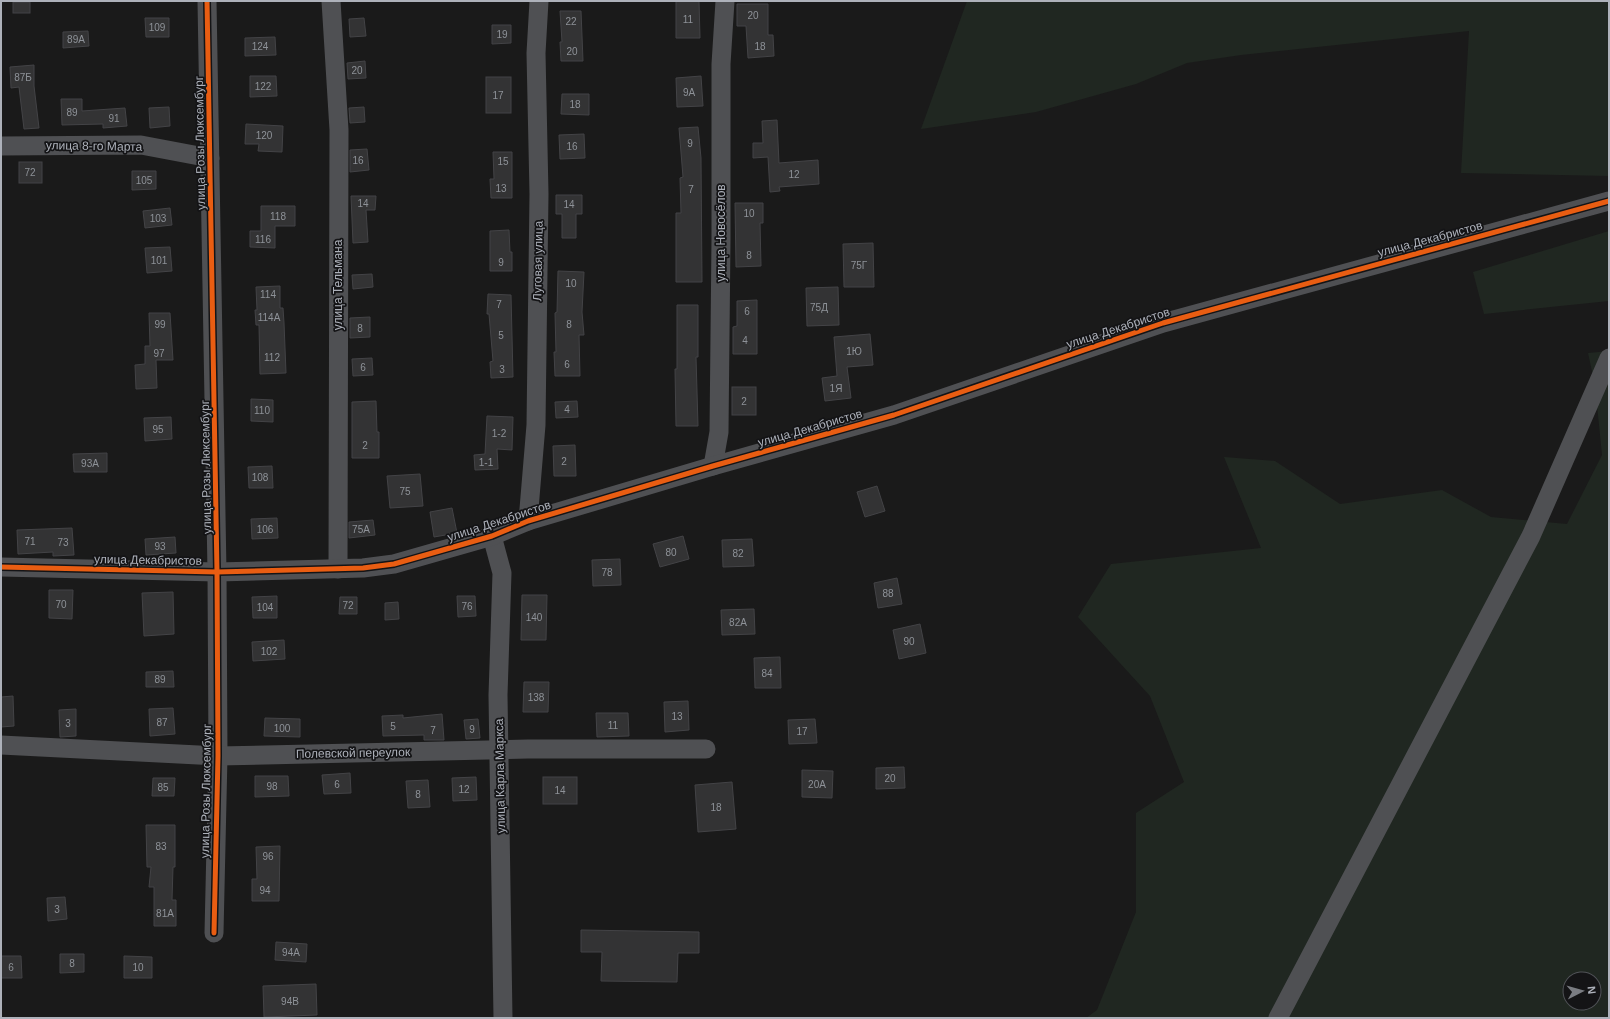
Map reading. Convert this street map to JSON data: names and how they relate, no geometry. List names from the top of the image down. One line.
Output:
{"streets":{"street":["улица Розы Люксембург","улица 8-го Марта","улица Новосёлов","улица Декабристов","Луговая улица","улица Тельмана","Полевской переулок","улица Карла Маркса"]},"crossings":[["улица Розы Люксембург","улица 8-го Марта"],["улица Розы Люксембург","улица Декабристов"],["улица Розы Люксембург","Полевской переулок"],["улица Новосёлов","улица Декабристов"],["улица Декабристов","Луговая улица"],["улица Декабристов","улица Тельмана"],["улица Декабристов","улица Карла Маркса"],["Полевской переулок","улица Карла Маркса"]],"house_numbers":["20","11","22","109","19","89А","124","18","20","20","87Б","122","9А","17","18","89","91","120","9","16","16","15","72","12","105","13","7","14","14","10","118","103","116","8","101","9","75Г","10","114","7","75Д","6","114А","99","8","8","5","4","1Ю","97","112","6","6","3","1Я","2","4","110","95","1-2","2","2","1-1","93А","108","75","106","75А","71","73","93","80","82","78","88","70","72","76","104","140","82А","90","102","84","89","138","13","87","3","11","5","100","9","7","17","20","6","20А","98","85","12","14","8","18","83","96","94","3","81А","94А","8","6","10","94В"],"north":"right"}
